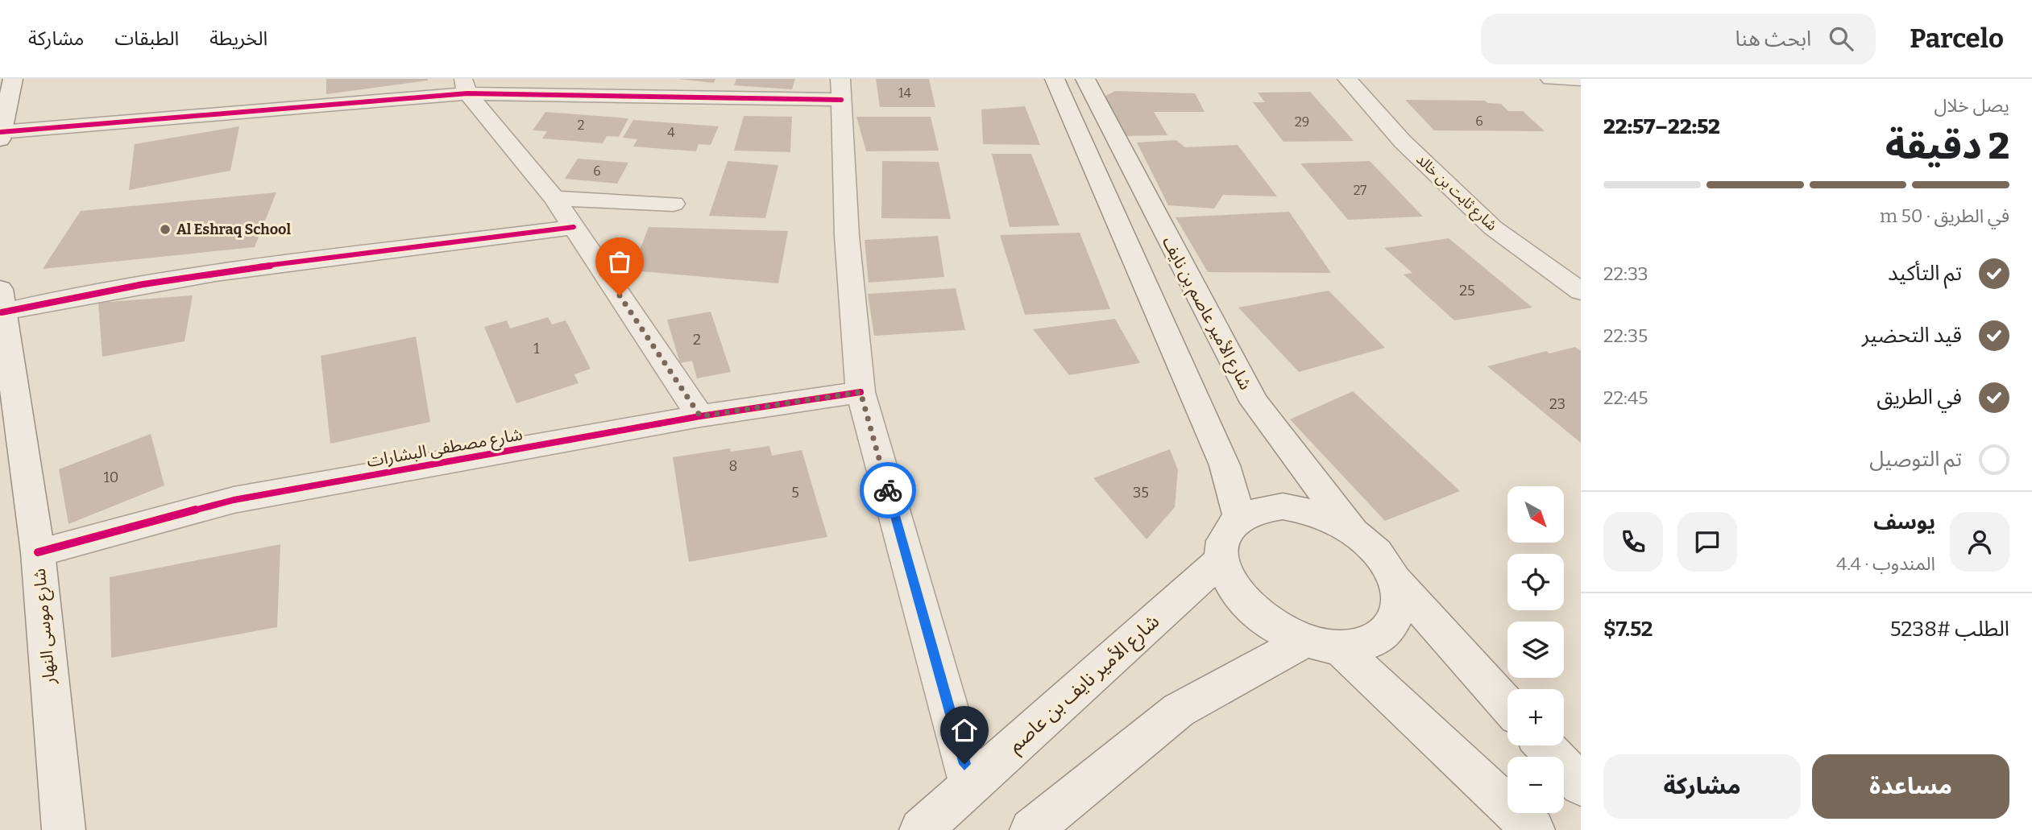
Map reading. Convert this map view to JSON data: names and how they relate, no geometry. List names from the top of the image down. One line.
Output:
{"streets":{"street":["شارع ثابت بن خالد","شارع الأمير عاصم بن نايف","شارع مصطفى البشارات","شارع موسى النهار","شارع الأمير نايف بن عاصم"]},"crossings":[["شارع الأمير عاصم بن نايف","شارع الأمير نايف بن عاصم"],["شارع مصطفى البشارات","شارع موسى النهار"]],"places":["Al Eshraq School"],"house_numbers":["14","6","29","2","4","6","27","25","2","1","23","8","10","5","35"],"north":"bottom right","page":{"header":"Parcelo","search":"ابحث هنا","nav":["الخريطة","الطبقات","مشاركة"],"heading":["2 دقيقة","يصل خلال","22:52–22:57"],"panel":["يوسف","المندوب · 4.4","الطلب #5238","$7.52"],"bar":"في الطريق · 50 m","list":[["تم التأكيد","22:33"],["قيد التحضير","22:35"],["في الطريق","22:45"],"تم التوصيل"],"map_buttons":["+","−"],"buttons":["مساعدة","مشاركة"]}}
